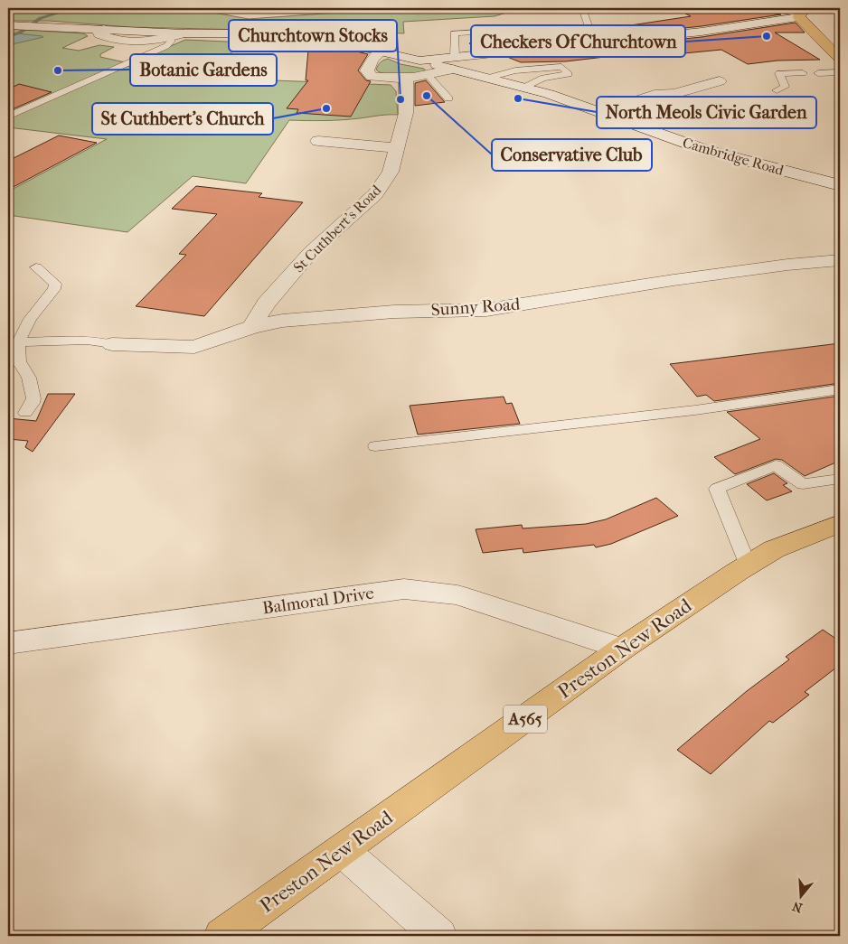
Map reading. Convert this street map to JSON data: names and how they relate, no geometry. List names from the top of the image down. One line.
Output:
{"streets":{"main road":["Preston New Road","A565"],"street":["Cambridge Road","St Cuthbert's Road","Sunny Road","Balmoral Drive"]},"crossings":[["St Cuthbert's Road","Sunny Road"],["Balmoral Drive","Preston New Road"]],"places":["Checkers Of Churchtown","Botanic Gardens","Conservative Club","North Meols Civic Garden","Churchtown Stocks","St Cuthbert's Church"],"north":"bottom"}
